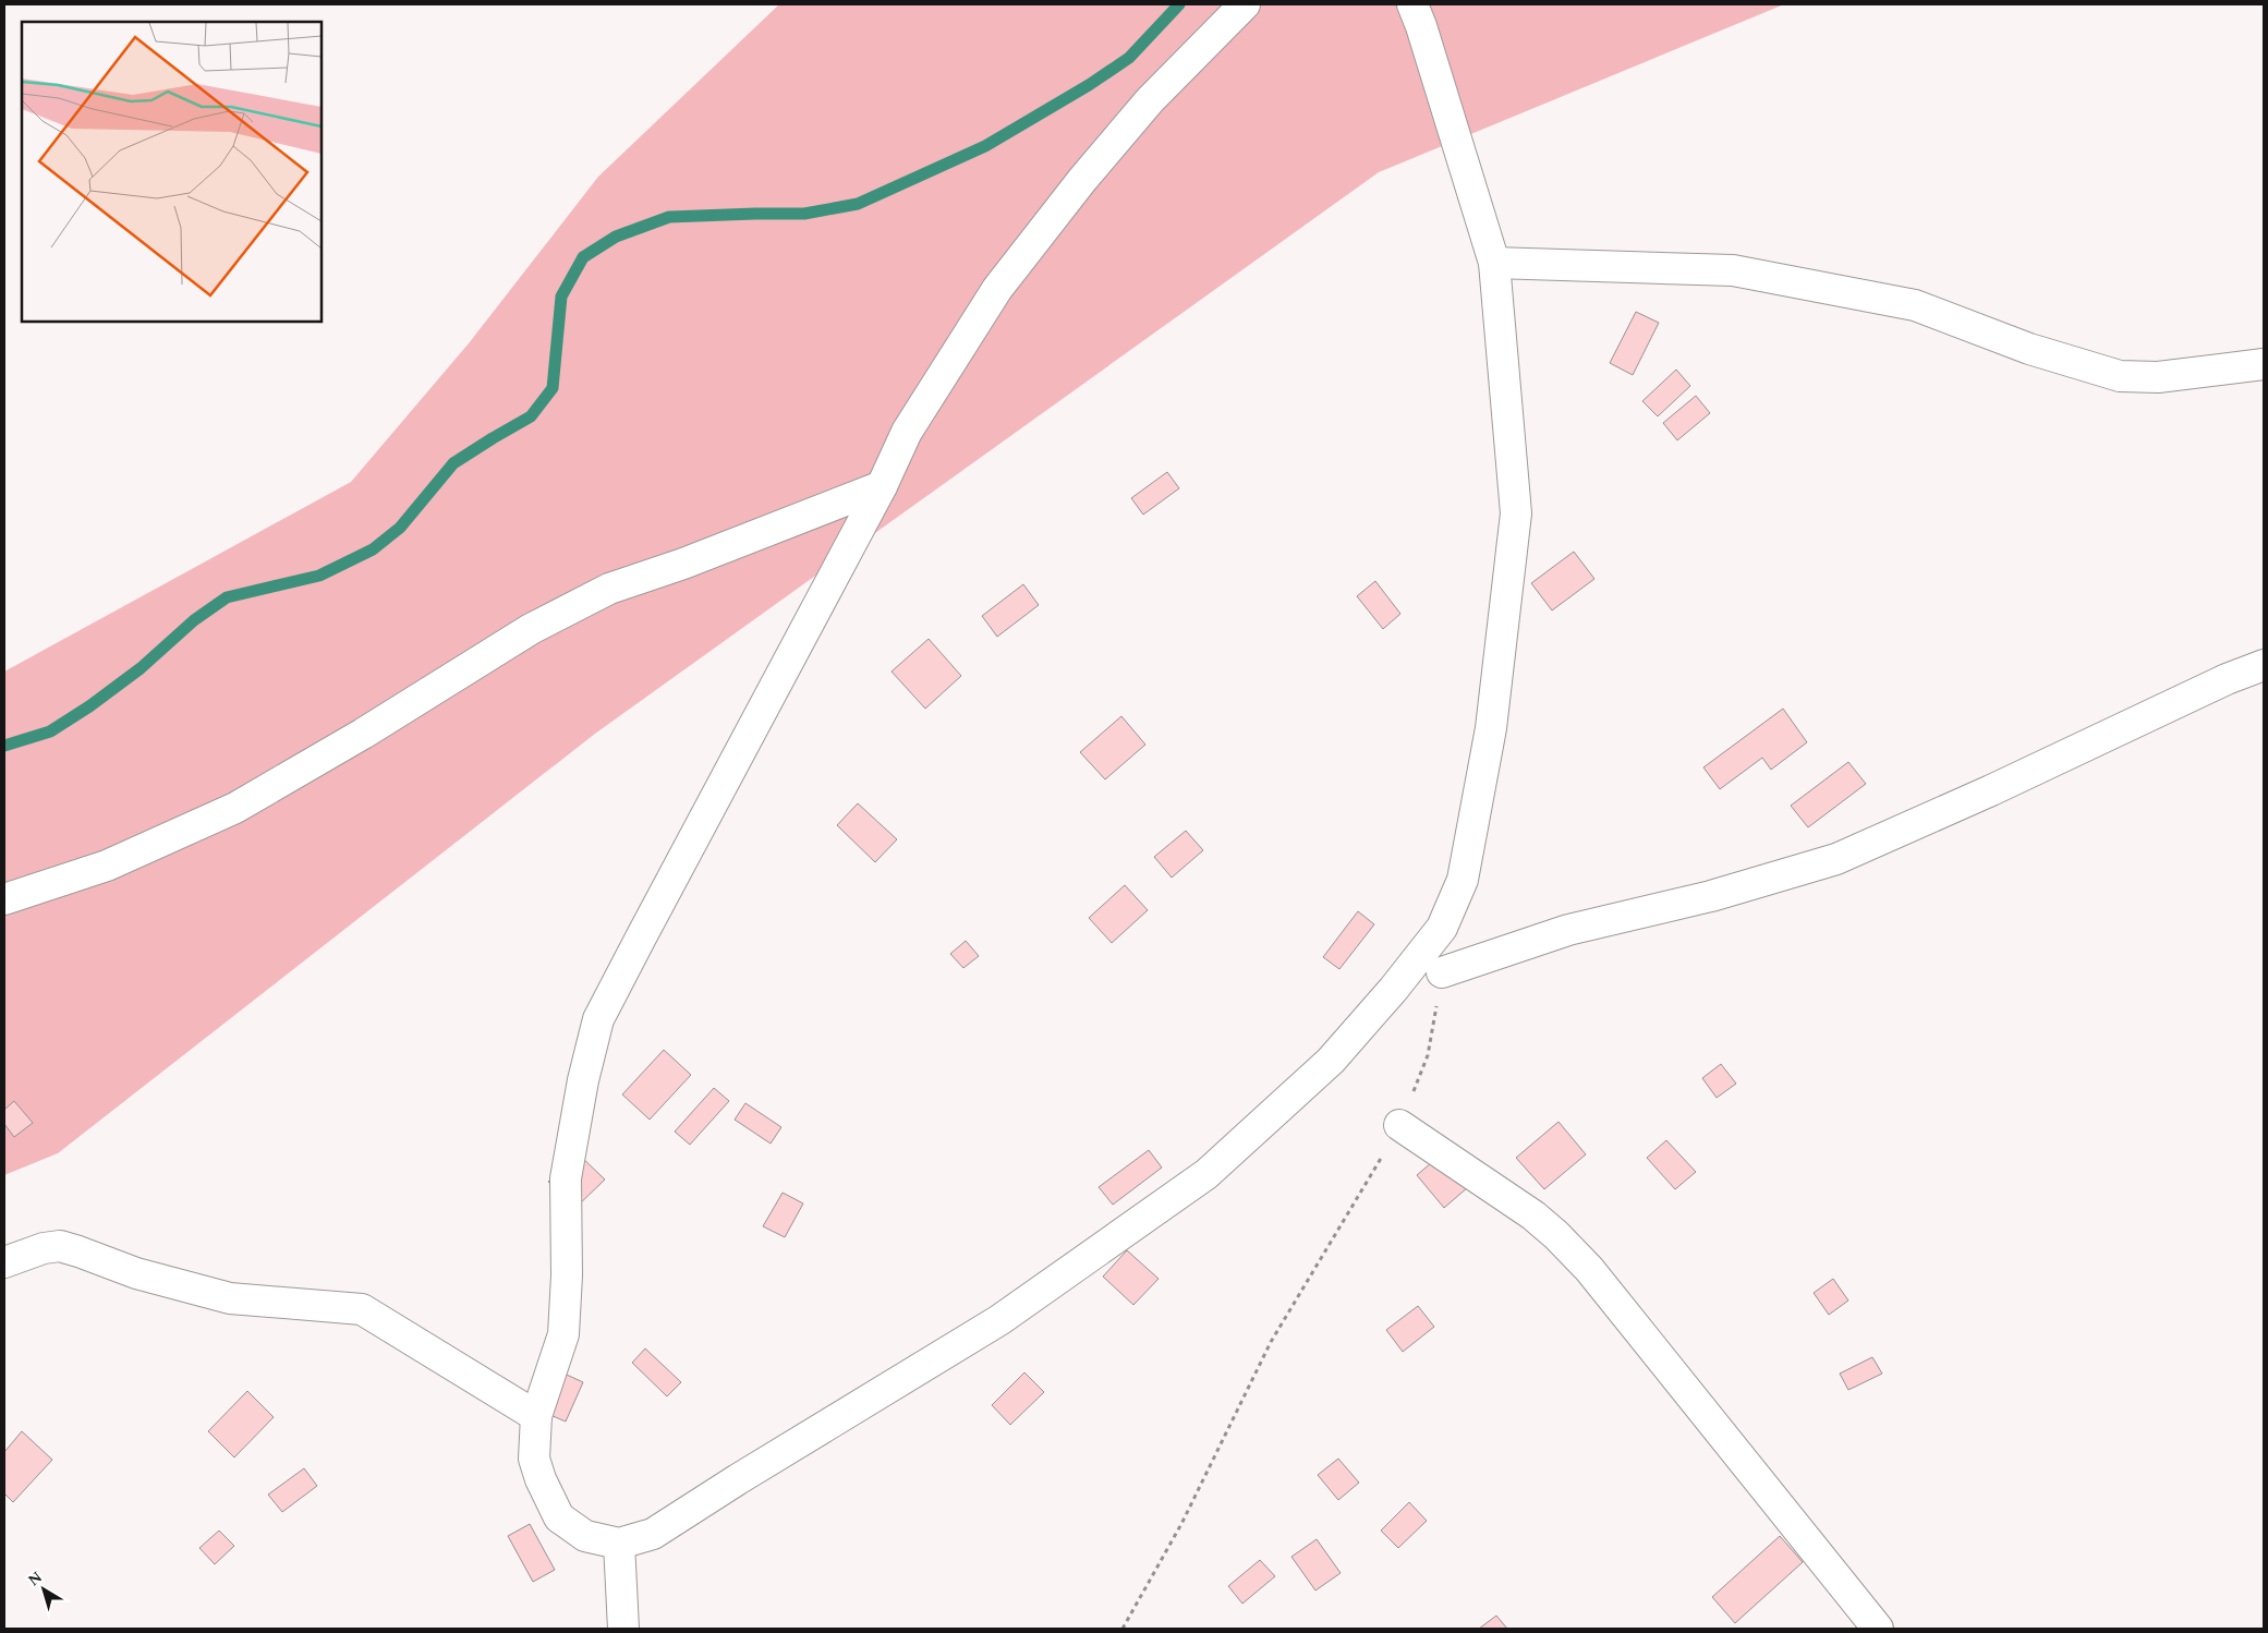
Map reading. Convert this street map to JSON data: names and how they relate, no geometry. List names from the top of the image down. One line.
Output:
{"north":"top left"}
